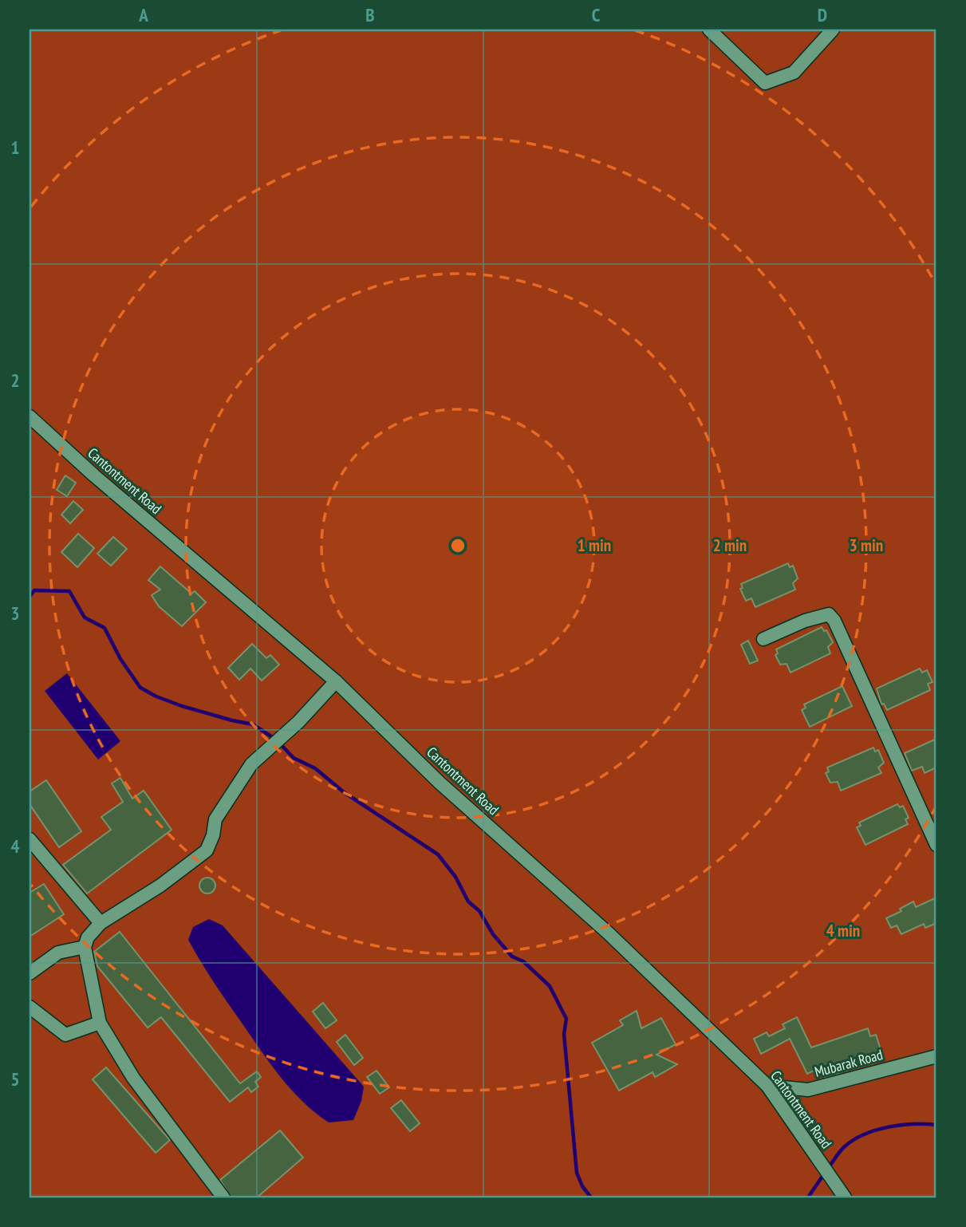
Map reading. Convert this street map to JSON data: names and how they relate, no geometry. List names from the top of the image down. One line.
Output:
{"streets":{"street":["Cantontment Road","Mubarak Road"]},"crossings":[["Cantontment Road","Mubarak Road"]],"grid":{"columns":["A","B","C","D"],"rows":["1","2","3","4","5"]},"rings":["1 min","2 min","3 min","4 min"]}
